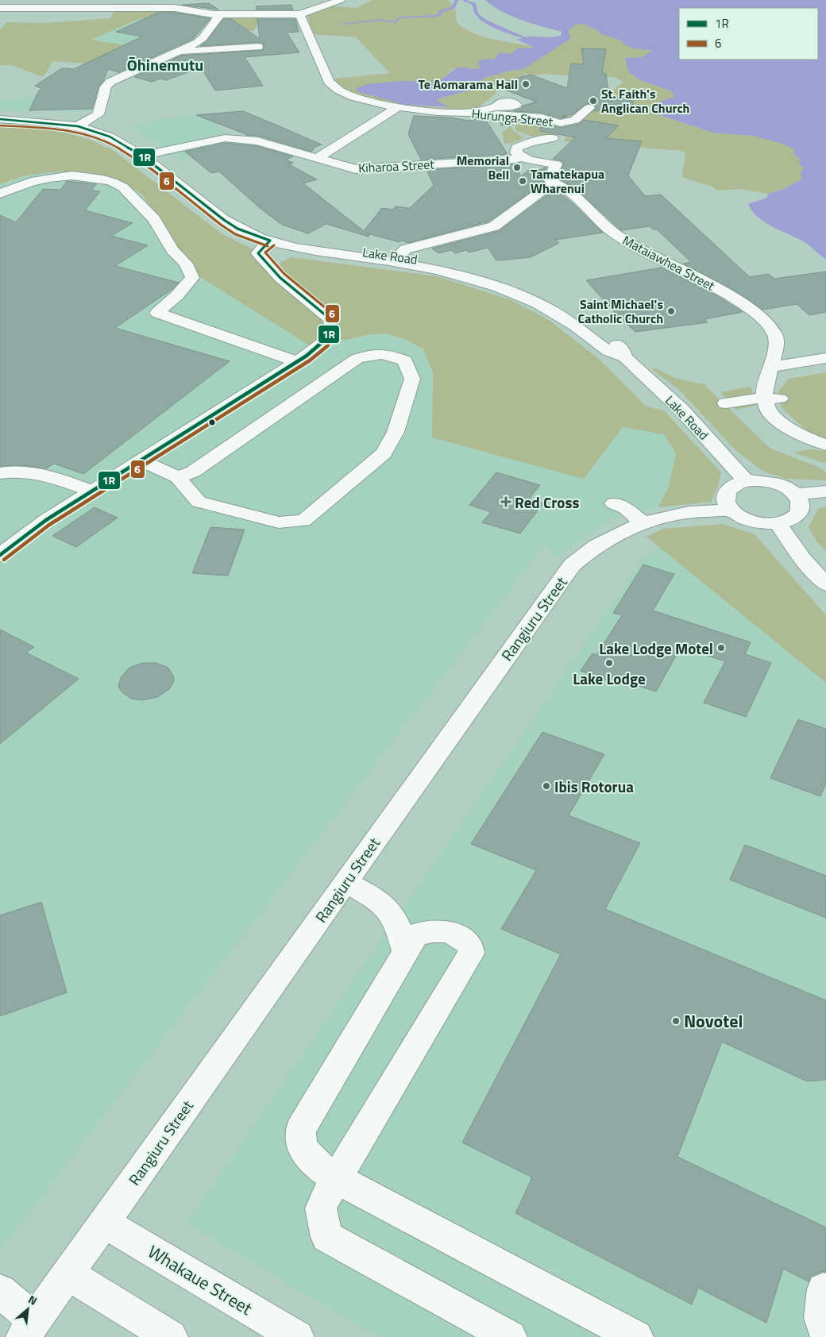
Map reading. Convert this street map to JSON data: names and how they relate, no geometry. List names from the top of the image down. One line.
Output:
{"streets":{"street":["Hurunga Street","Kiharoa Street","Lake Road","Mataiawhea Street","Rangiuru Street","Whakaue Street"]},"crossings":[["Hurunga Street","Mataiawhea Street"],["Kiharoa Street","Lake Road"],["Rangiuru Street","Whakaue Street"]],"districts":["Ōhinemutu"],"places":{"other":["Te Aomarama Hall","St. Faith's Anglican Church","Memorial Bell","Tamatekapua Wharenui","Saint Michael's Catholic Church","Lake Lodge Motel","Lake Lodge","Ibis Rotorua","Novotel"],"health":["Red Cross"]},"lines":["transit line 1R","transit line 6"],"legend":["1R","6"],"north":"top right"}
